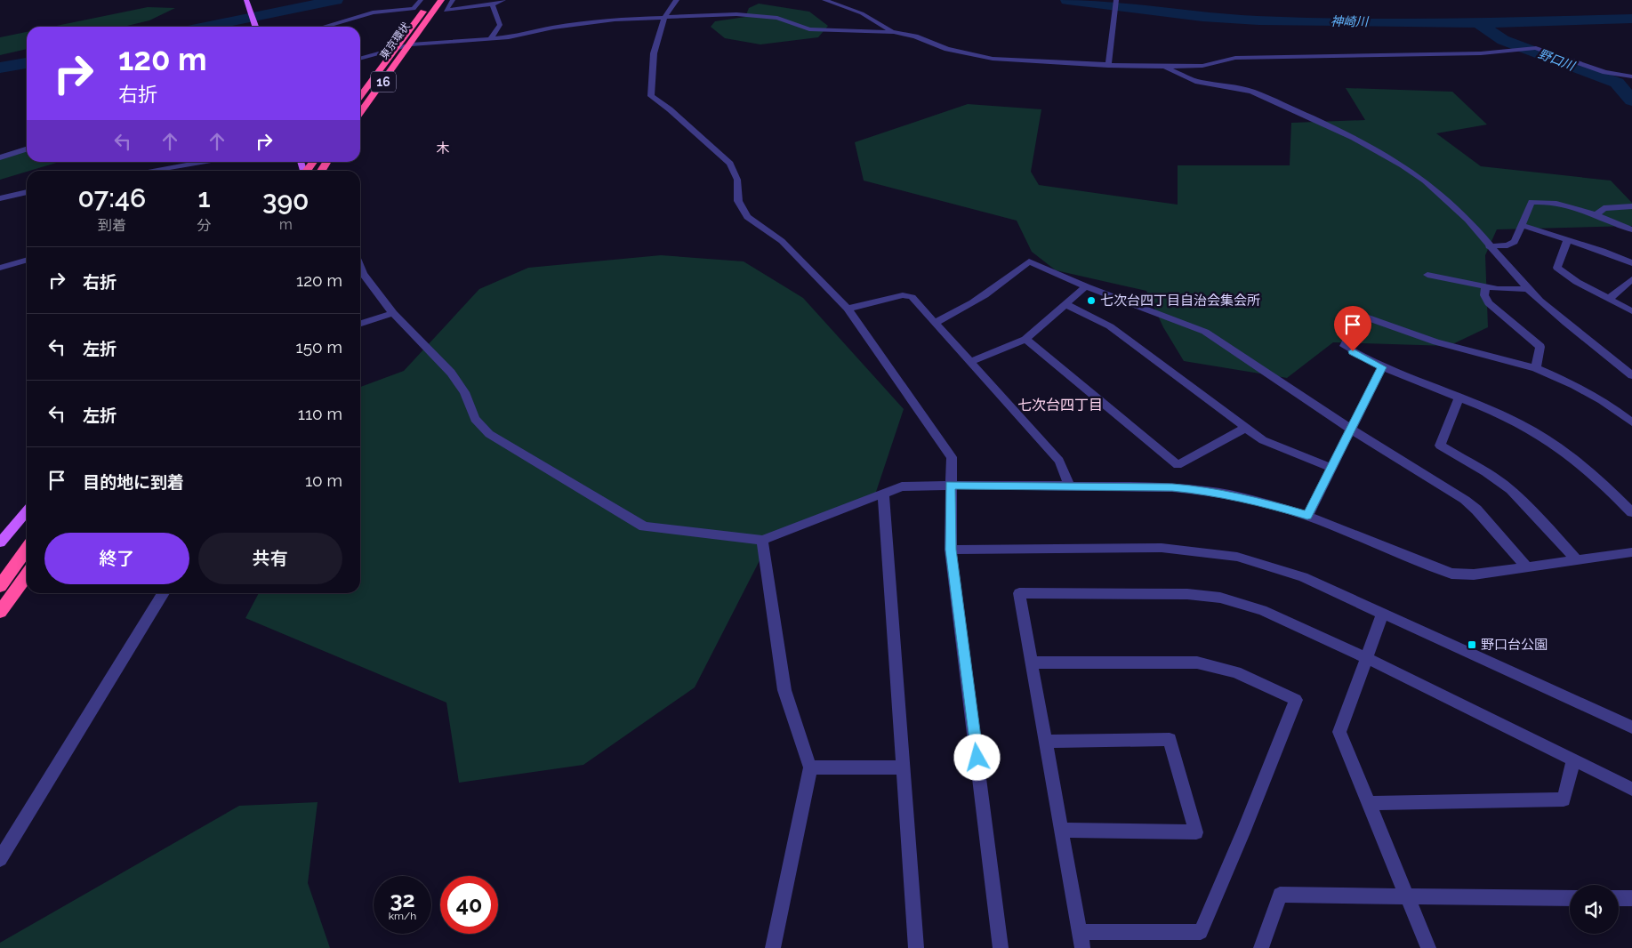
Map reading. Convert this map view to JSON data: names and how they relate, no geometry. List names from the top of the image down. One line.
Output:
{"streets":{"highway":["東京環状","16"]},"districts":["木","七次台四丁目"],"water":["神崎川","野口川"],"places":{"other":["七次台四丁目自治会集会所"],"transit":["野口台公園"]},"page":{"turn":["120 m","右折"],"eta":["07:46","到着","1","分","390","m"],"list":[{"name":"右折","value":"120 m"},{"name":"左折","value":"150 m"},{"name":"左折","value":"110 m"},{"name":"目的地に到着","value":"10 m"}],"buttons":["終了","共有"],"speed":"32 km/h","limit":"40"}}
